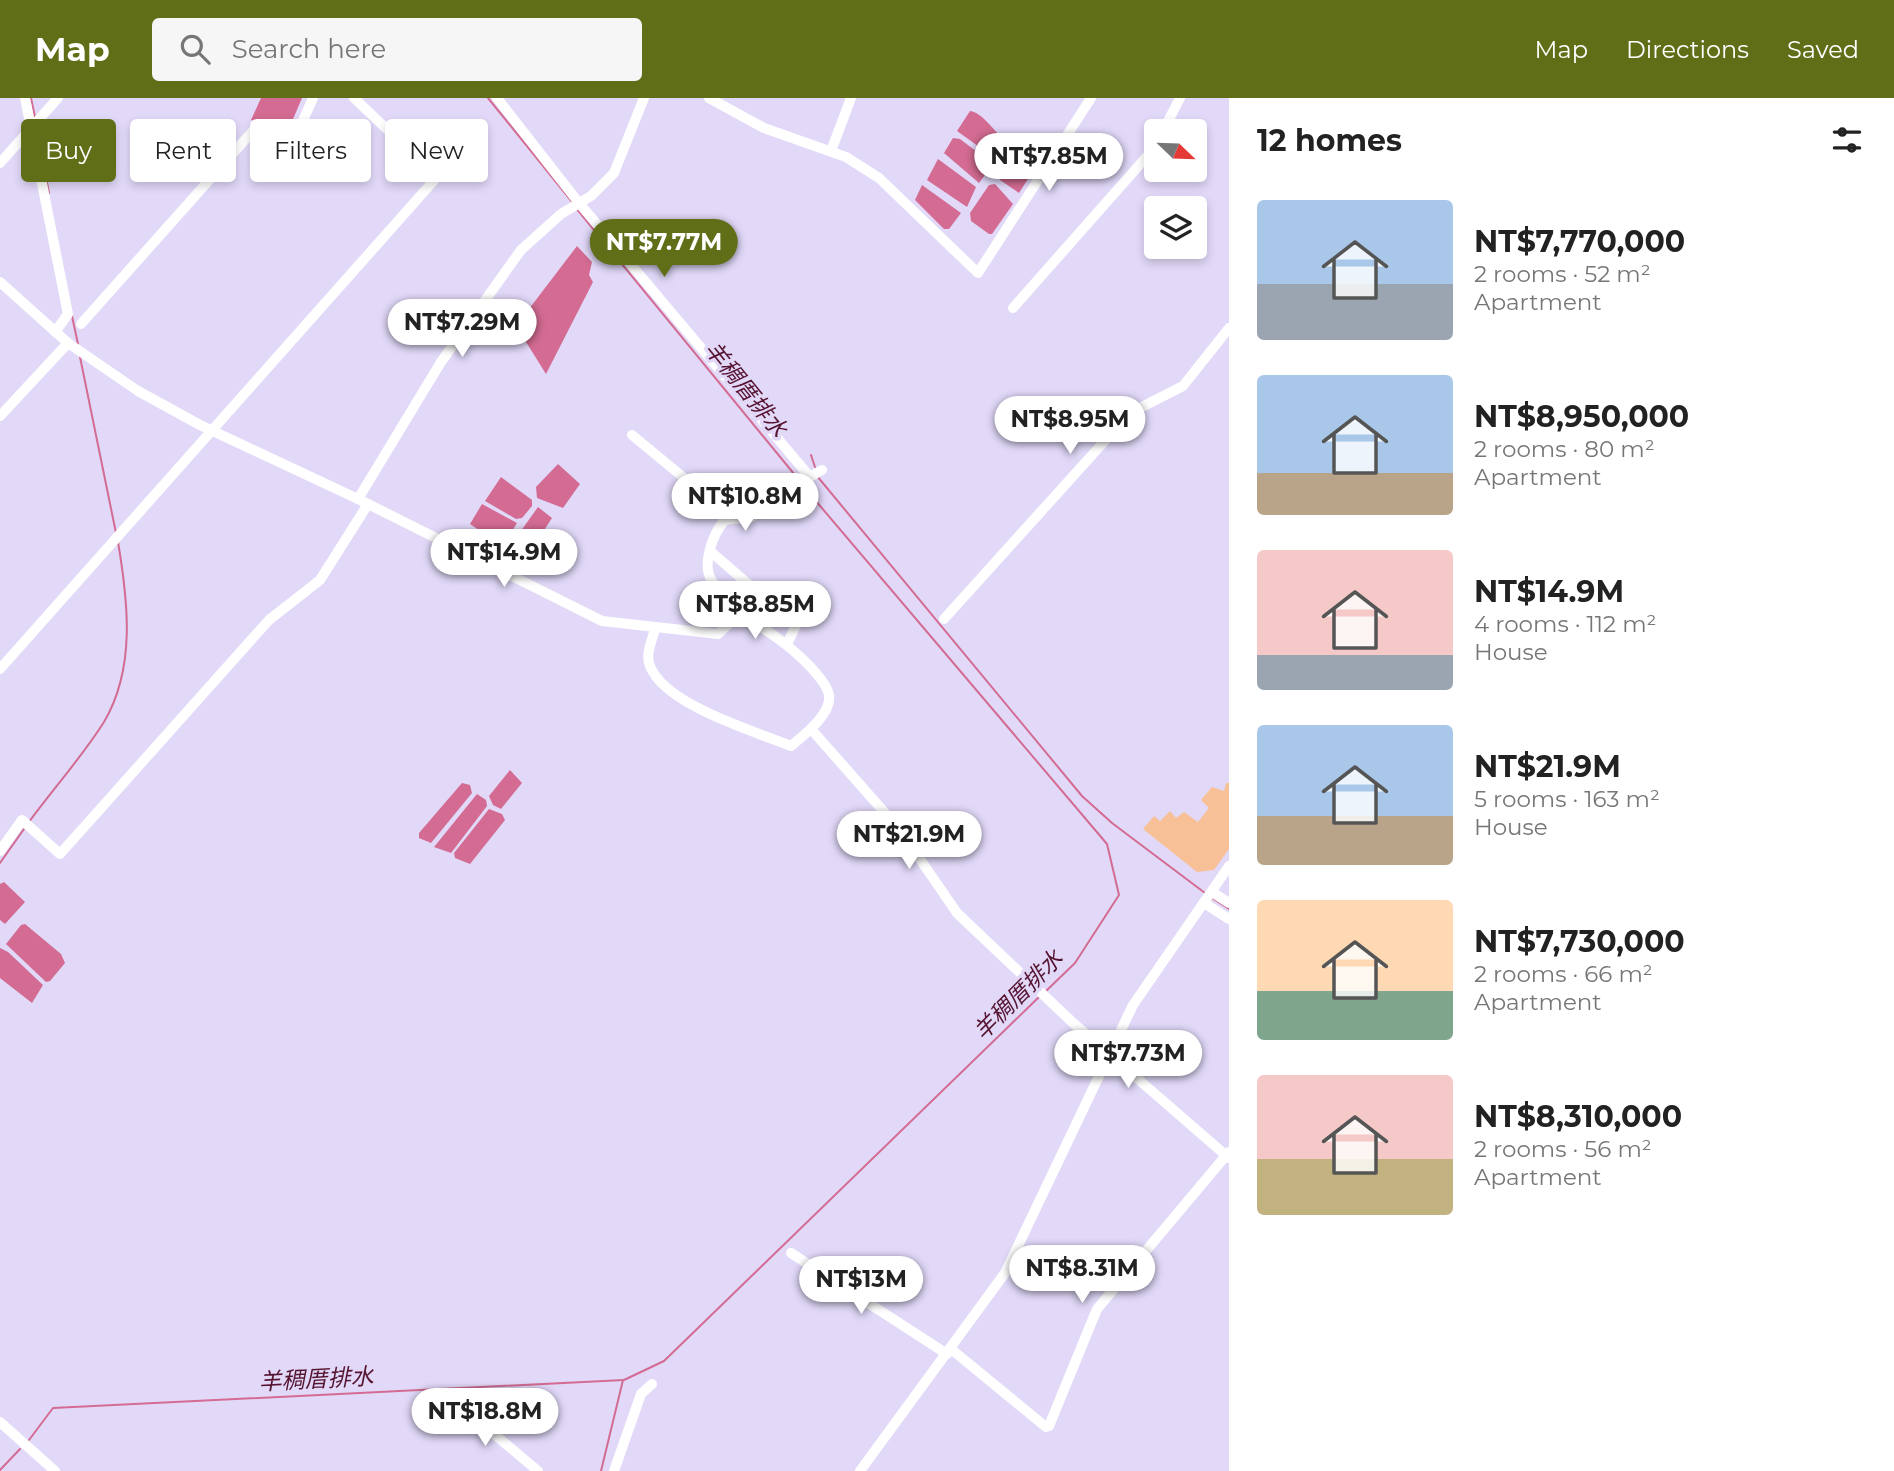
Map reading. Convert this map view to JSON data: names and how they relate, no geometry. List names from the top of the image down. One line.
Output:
{"water":["羊稠厝排水"],"north":"bottom right","page":{"header":"Map","search":"Search here","nav":["Map","Directions","Saved"],"heading":"12 homes","chip":["Buy","Rent","Filters","New"],"price":["NT$7.85M","NT$7.77M","NT$7.29M","NT$8.95M","NT$10.8M","NT$14.9M","NT$8.85M","NT$21.9M","NT$7.73M","NT$8.31M","NT$13M","NT$18.8M"],"list":[{"name":"NT$7,770,000","note":"2 rooms · 52 m² · Apartment"},{"name":"NT$8,950,000","note":"2 rooms · 80 m² · Apartment"},{"name":"NT$14.9M","note":"4 rooms · 112 m² · House"},{"name":"NT$21.9M","note":"5 rooms · 163 m² · House"},{"name":"NT$7,730,000","note":"2 rooms · 66 m² · Apartment"},{"name":"NT$8,310,000","note":"2 rooms · 56 m² · Apartment"}]}}
